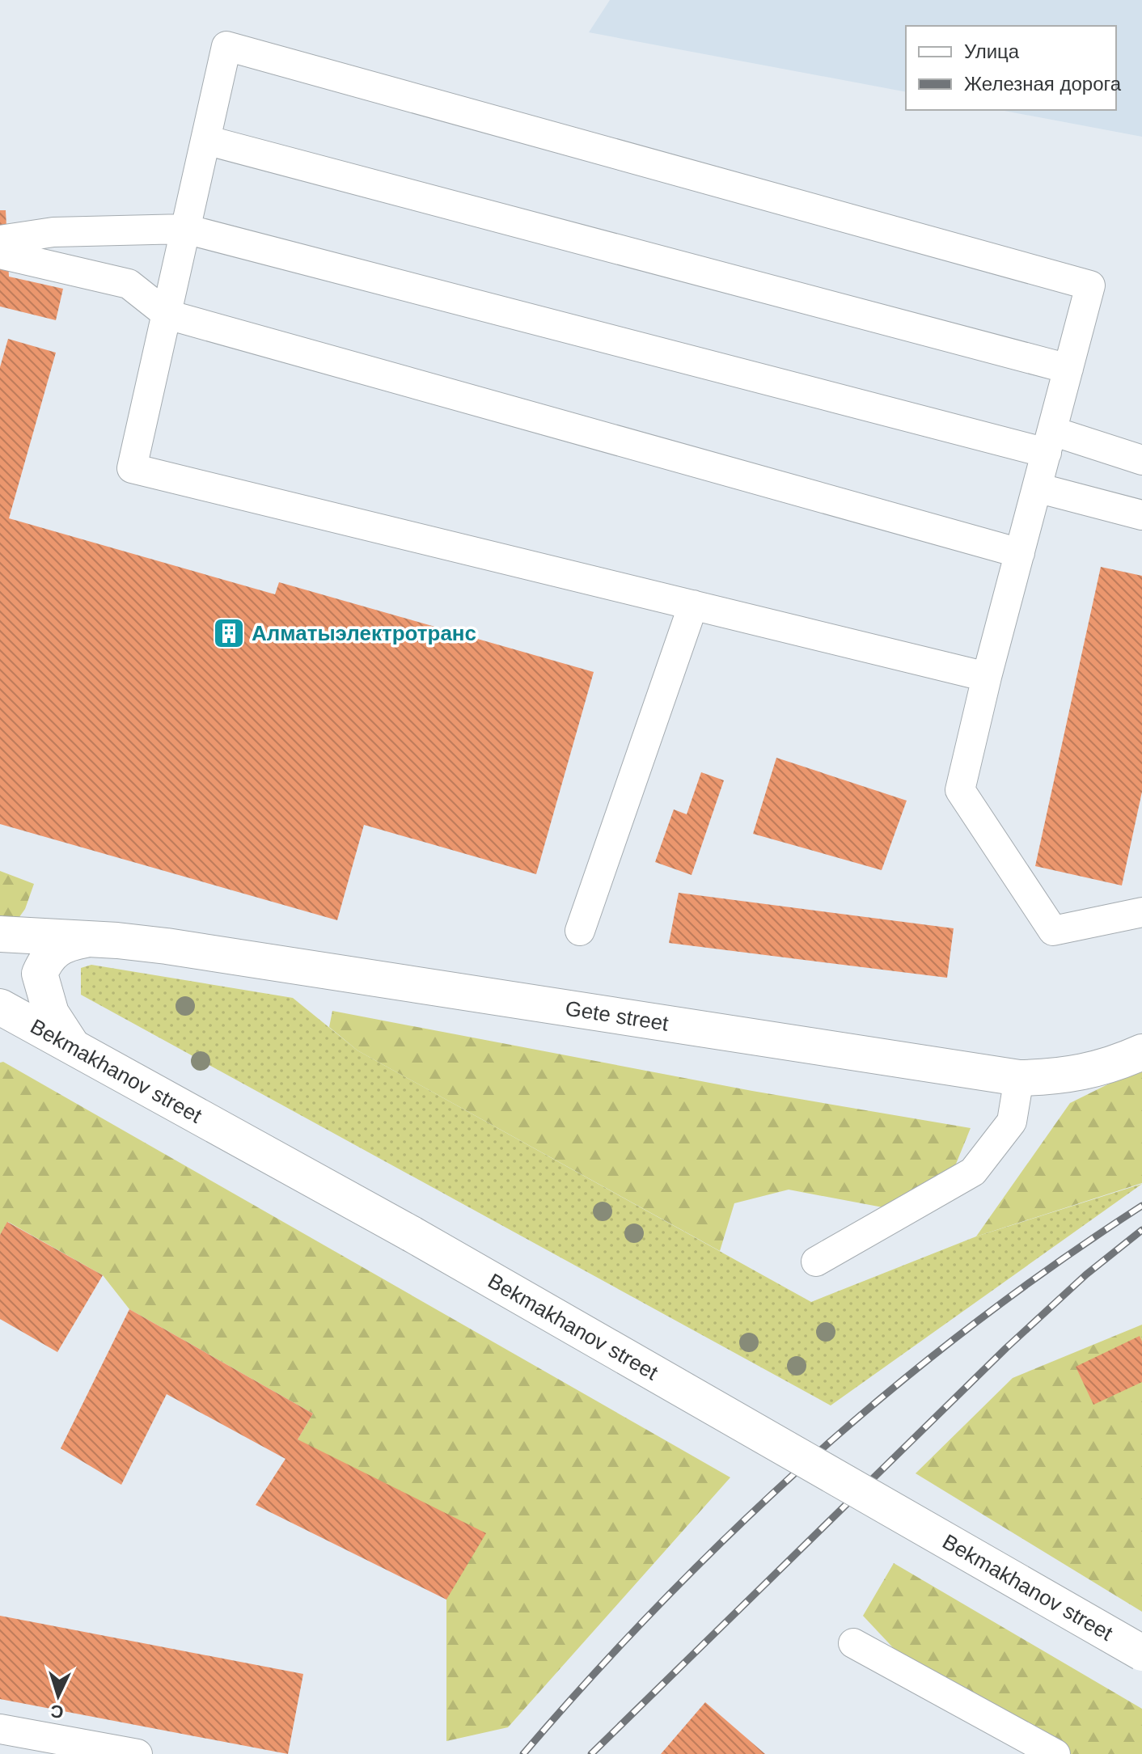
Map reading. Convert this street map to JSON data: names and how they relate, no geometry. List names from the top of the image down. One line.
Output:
{"streets":{"main road":["Gete street","Bekmakhanov street"]},"places":{"building":["Алматыэлектротранс"]},"legend":["Улица","Железная дорога"],"north":"bottom"}
